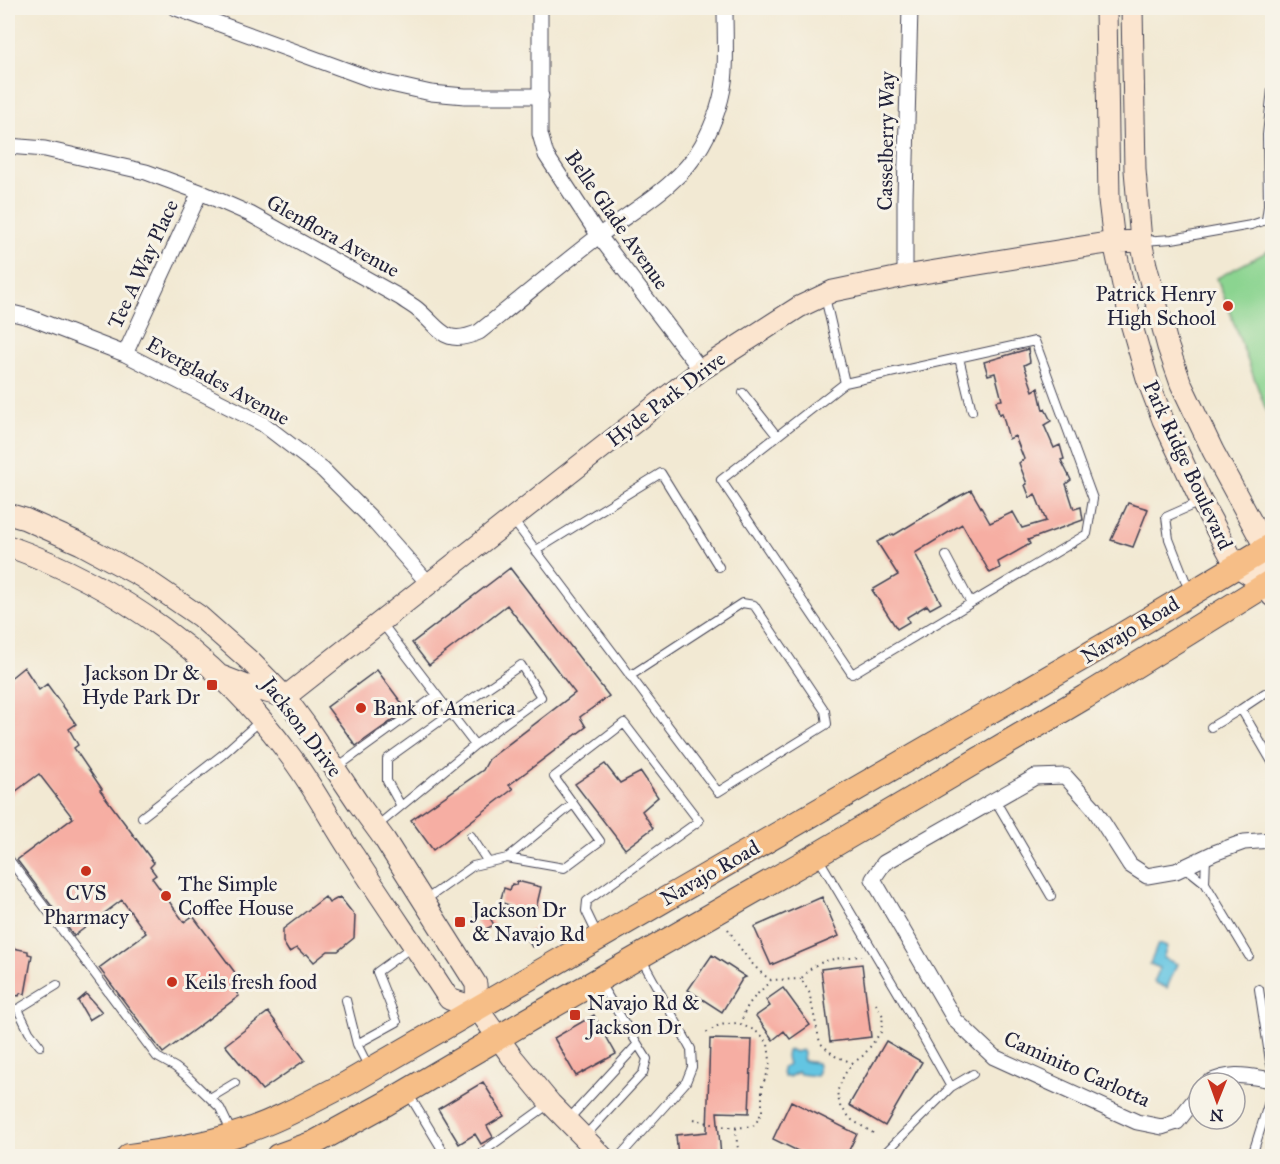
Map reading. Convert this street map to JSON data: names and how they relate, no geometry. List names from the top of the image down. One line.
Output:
{"streets":{"main road":["Hyde Park Drive","Park Ridge Boulevard","Navajo Road","Jackson Drive"],"street":["Casselberry Way","Belle Glade Avenue","Glenflora Avenue","Tee A Way Place","Everglades Avenue","Caminito Carlotta"]},"crossings":[["Casselberry Way","Hyde Park Drive"],["Belle Glade Avenue","Glenflora Avenue"],["Belle Glade Avenue","Hyde Park Drive"],["Glenflora Avenue","Tee A Way Place"],["Tee A Way Place","Everglades Avenue"],["Everglades Avenue","Hyde Park Drive"],["Hyde Park Drive","Park Ridge Boulevard"],["Hyde Park Drive","Jackson Drive"],["Park Ridge Boulevard","Navajo Road"],["Navajo Road","Jackson Drive"]],"places":{"other":["Patrick Henry High School","Bank of America","CVS Pharmacy","The Simple Coffee House","Keils fresh food"],"transit":["Jackson Dr & Hyde Park Dr","Jackson Dr & Navajo Rd","Navajo Rd & Jackson Dr"]},"north":"bottom"}
